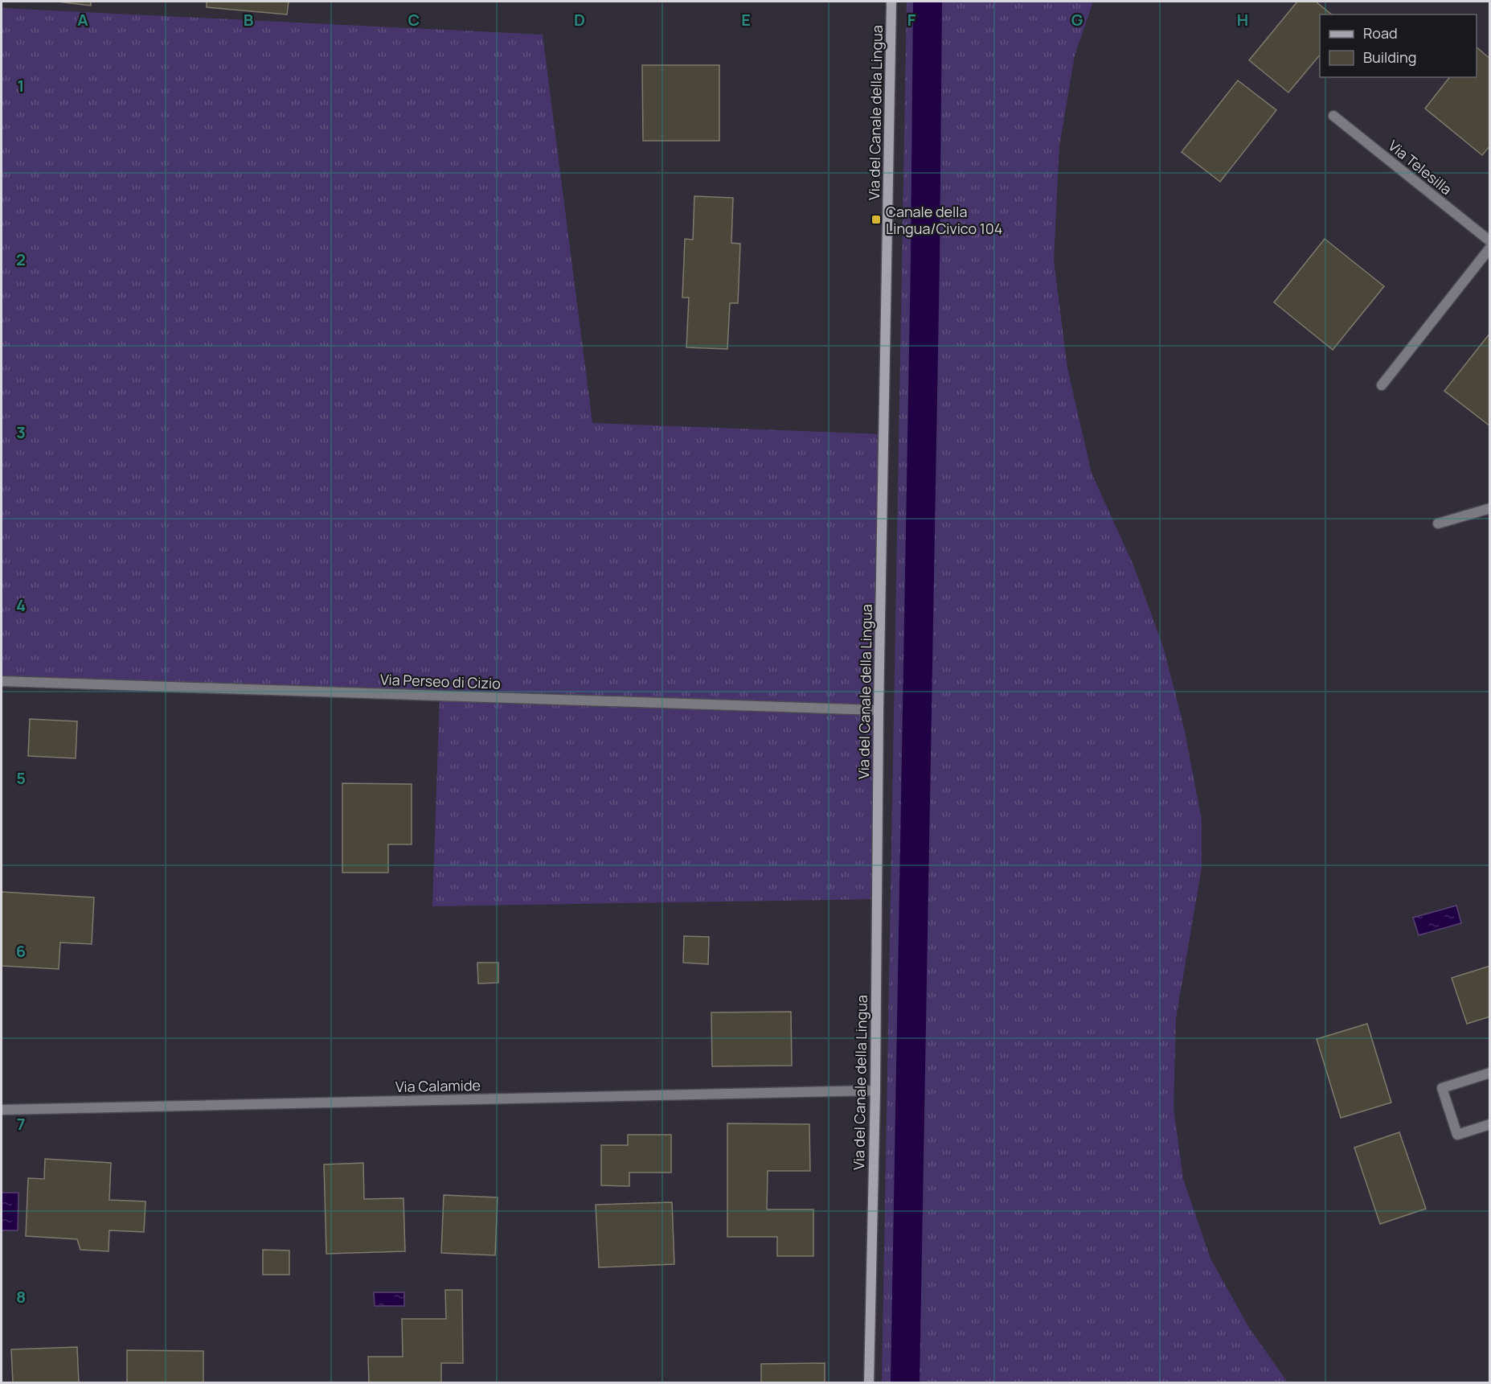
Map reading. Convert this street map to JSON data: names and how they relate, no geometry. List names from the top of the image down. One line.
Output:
{"streets":{"street":["Via del Canale della Lingua","Via Telesilla","Via Perseo di Cizio","Via Calamide"]},"crossings":[["Via del Canale della Lingua","Via Perseo di Cizio"],["Via del Canale della Lingua","Via Calamide"]],"places":{"transit":["Canale della Lingua/Civico 104"]},"legend":["Road","Building"],"grid":{"columns":["A","B","C","D","E","F","G","H"],"rows":["1","2","3","4","5","6","7","8"]}}
